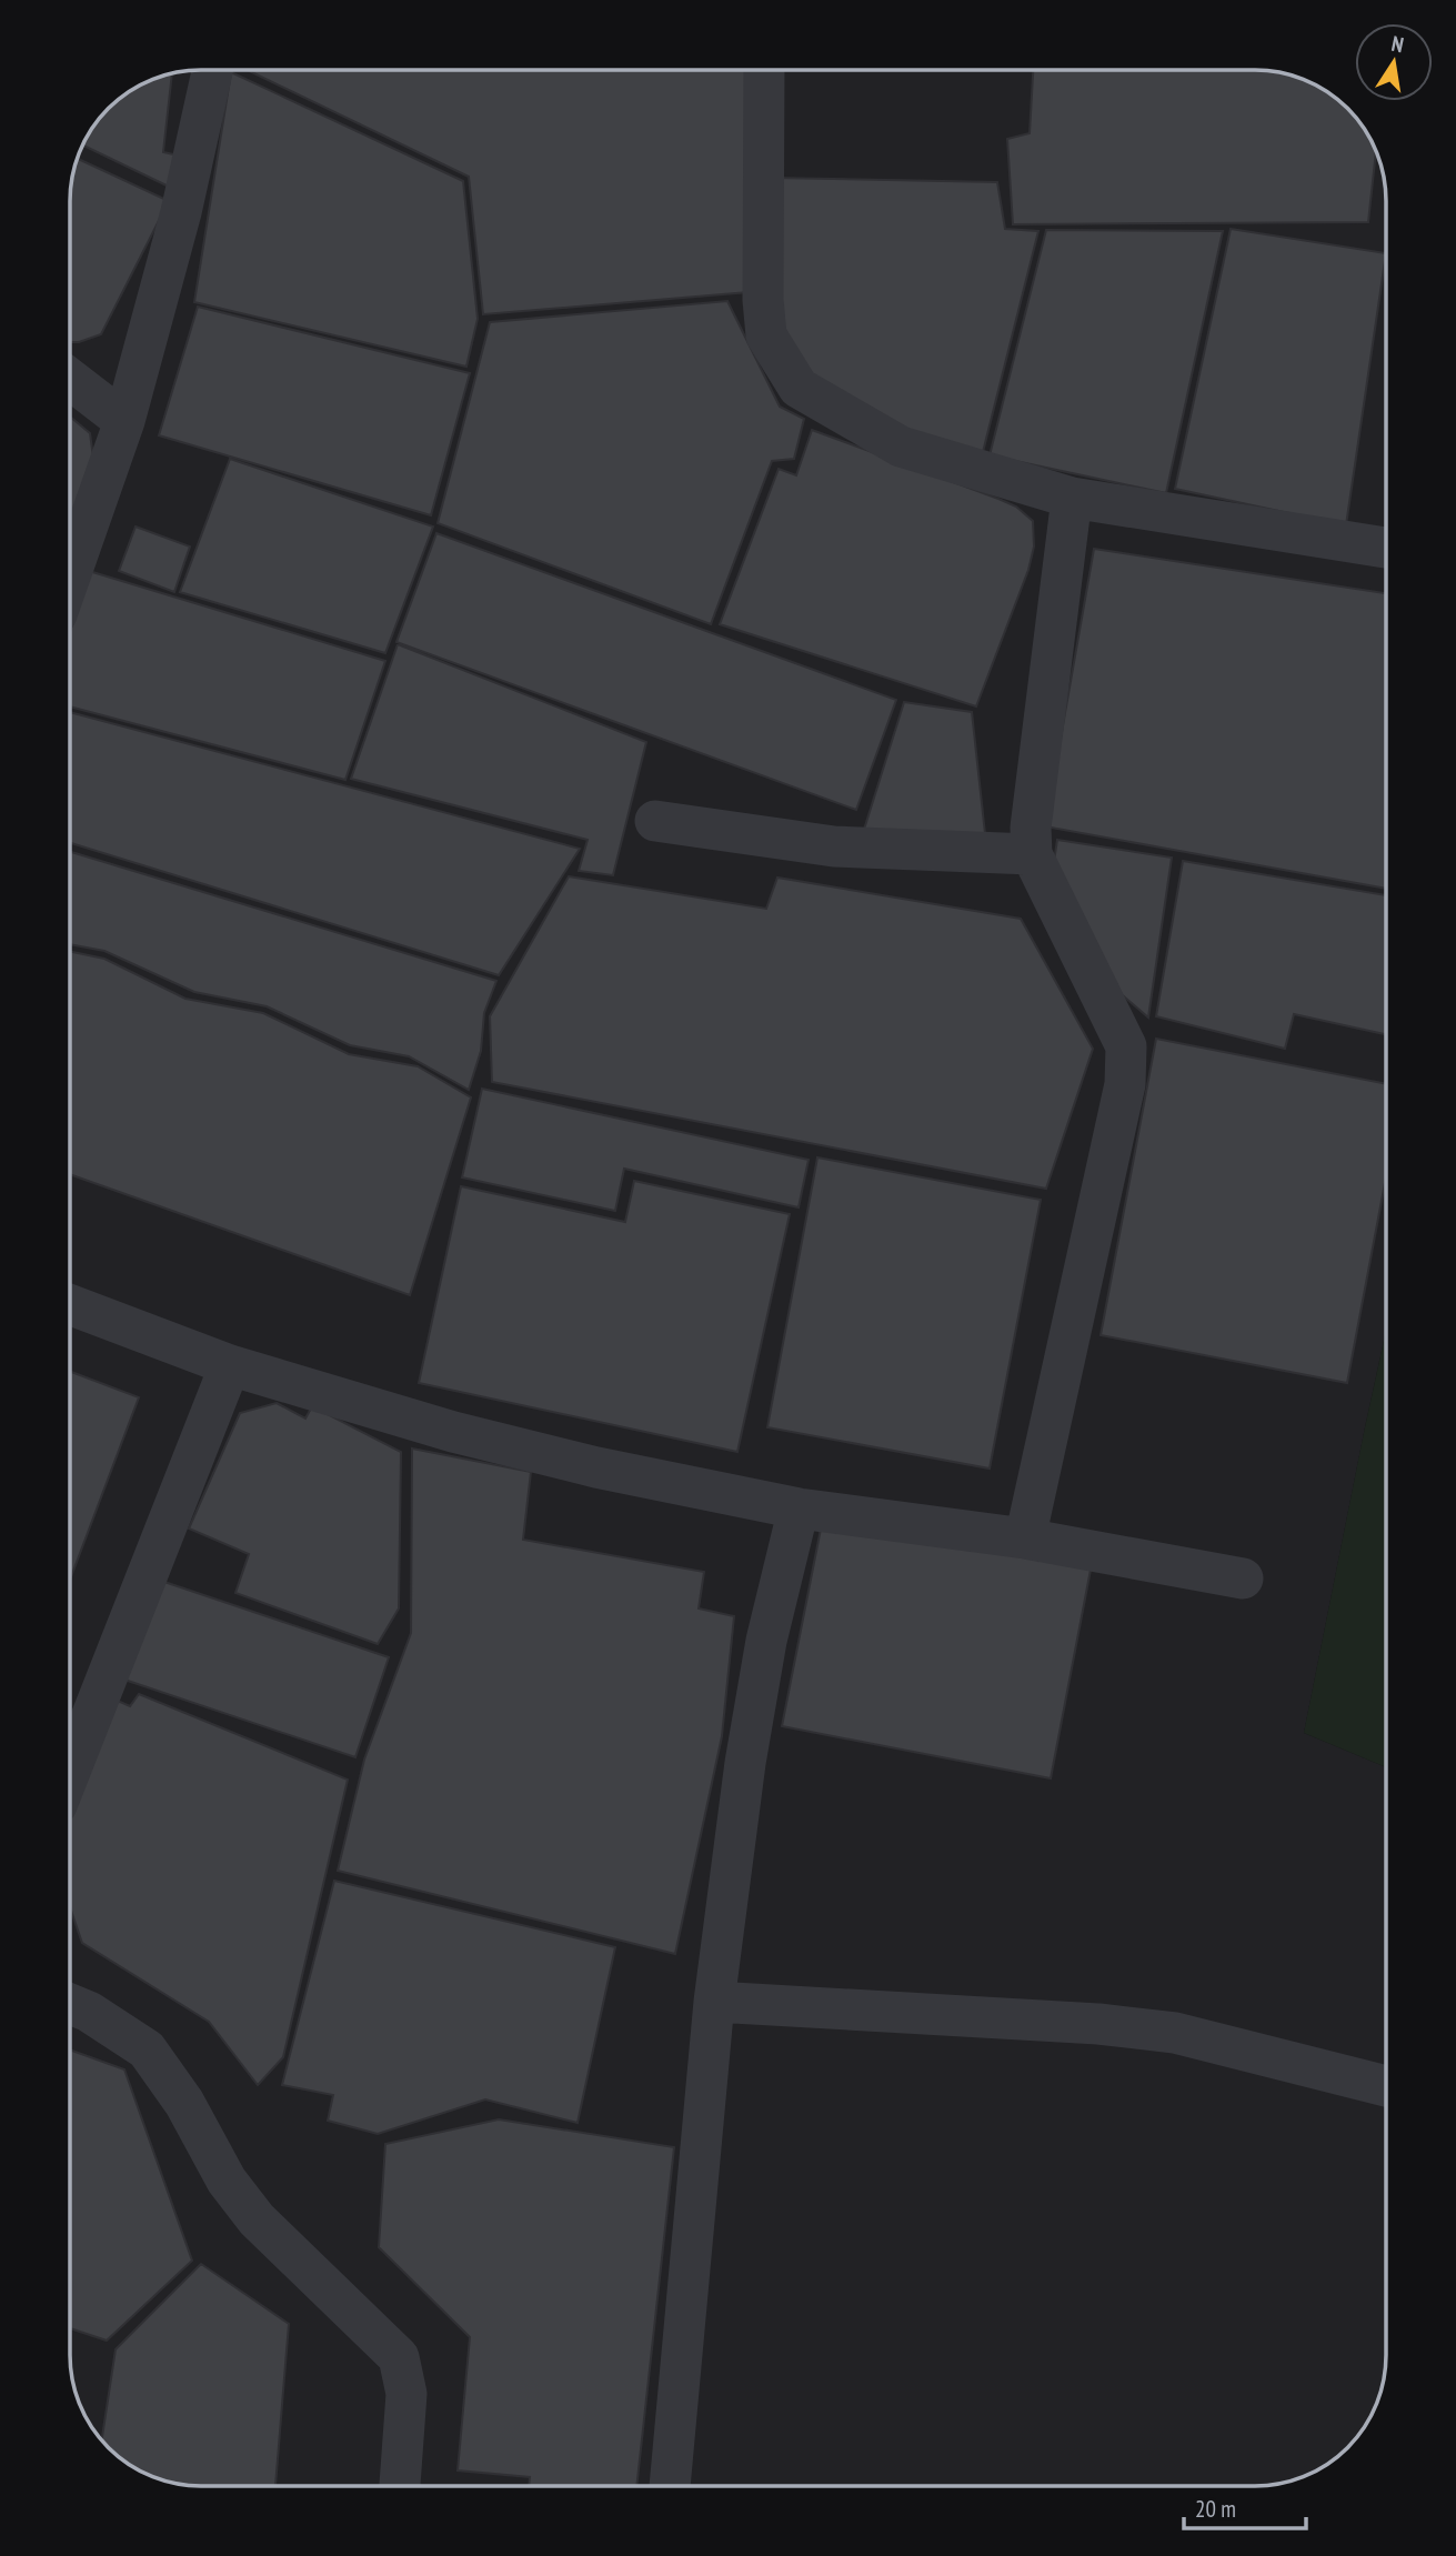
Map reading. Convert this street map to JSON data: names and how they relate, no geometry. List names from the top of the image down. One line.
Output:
{"scale_bar":"20 m","north":"top"}
